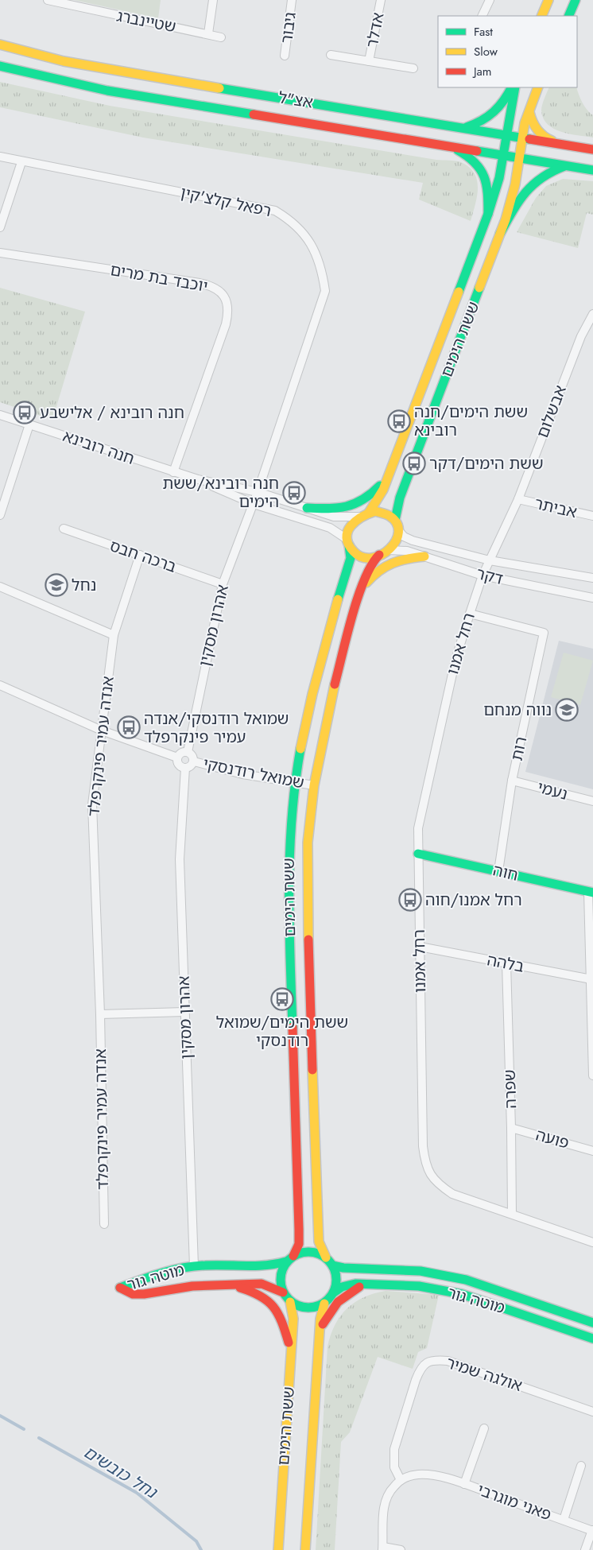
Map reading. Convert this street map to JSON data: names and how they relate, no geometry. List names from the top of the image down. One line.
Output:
{"streets":{"main road":["אצ\"ל","ששת הימים","חוה","מוטה גור"],"street":["שטיינברג","גיבור","אדלר","רפאל קלצ'קין","יוכבד בת מרים","אבשלום","חנה רובינא","אביתר","ברכה חבס","דקר","אהרון מסקין","רחל אמנו","אנדה עמיר פינקרפלד","רות","שמואל רודנסקי","נעמי","בלהה","שפרה","פועה","אולגה שמיר","פאני מוגרבי"]},"crossings":[["אצ\"ל","ששת הימים"],["רפאל קלצ'קין","חנה רובינא"],["רפאל קלצ'קין","אהרון מסקין"],["יוכבד בת מרים","חנה רובינא"],["ששת הימים","חנה רובינא"],["ששת הימים","דקר"],["ששת הימים","שמואל רודנסקי"],["ששת הימים","מוטה גור"],["אבשלום","אביתר"],["אבשלום","דקר"],["אבשלום","רחל אמנו"],["חנה רובינא","דקר"],["חנה רובינא","אהרון מסקין"],["ברכה חבס","אהרון מסקין"],["ברכה חבס","אנדה עמיר פינקרפלד"],["דקר","רחל אמנו"],["אהרון מסקין","שמואל רודנסקי"],["אהרון מסקין","מוטה גור"],["רחל אמנו","רות"],["רחל אמנו","חוה"],["רחל אמנו","בלהה"],["רחל אמנו","שפרה"],["רות","נעמי"],["רות","חוה"],["בלהה","שפרה"],["שפרה","פועה"],["אולגה שמיר","פאני מוגרבי"]],"water":["נחל כובשים"],"places":{"bus stop":["חנה רובינא / אלישבע","ששת הימים/חנה רובינא","ששת הימים/דקר","חנה רובינא/ששת הימים","שמואל רודנסקי/אנדה עמיר פינקרפלד","רחל אמנו/חוה","ששת הימים/שמואל רודנסקי"],"school or university":["נחל","נווה מנחם"]},"legend":["Fast","Slow","Jam"]}
